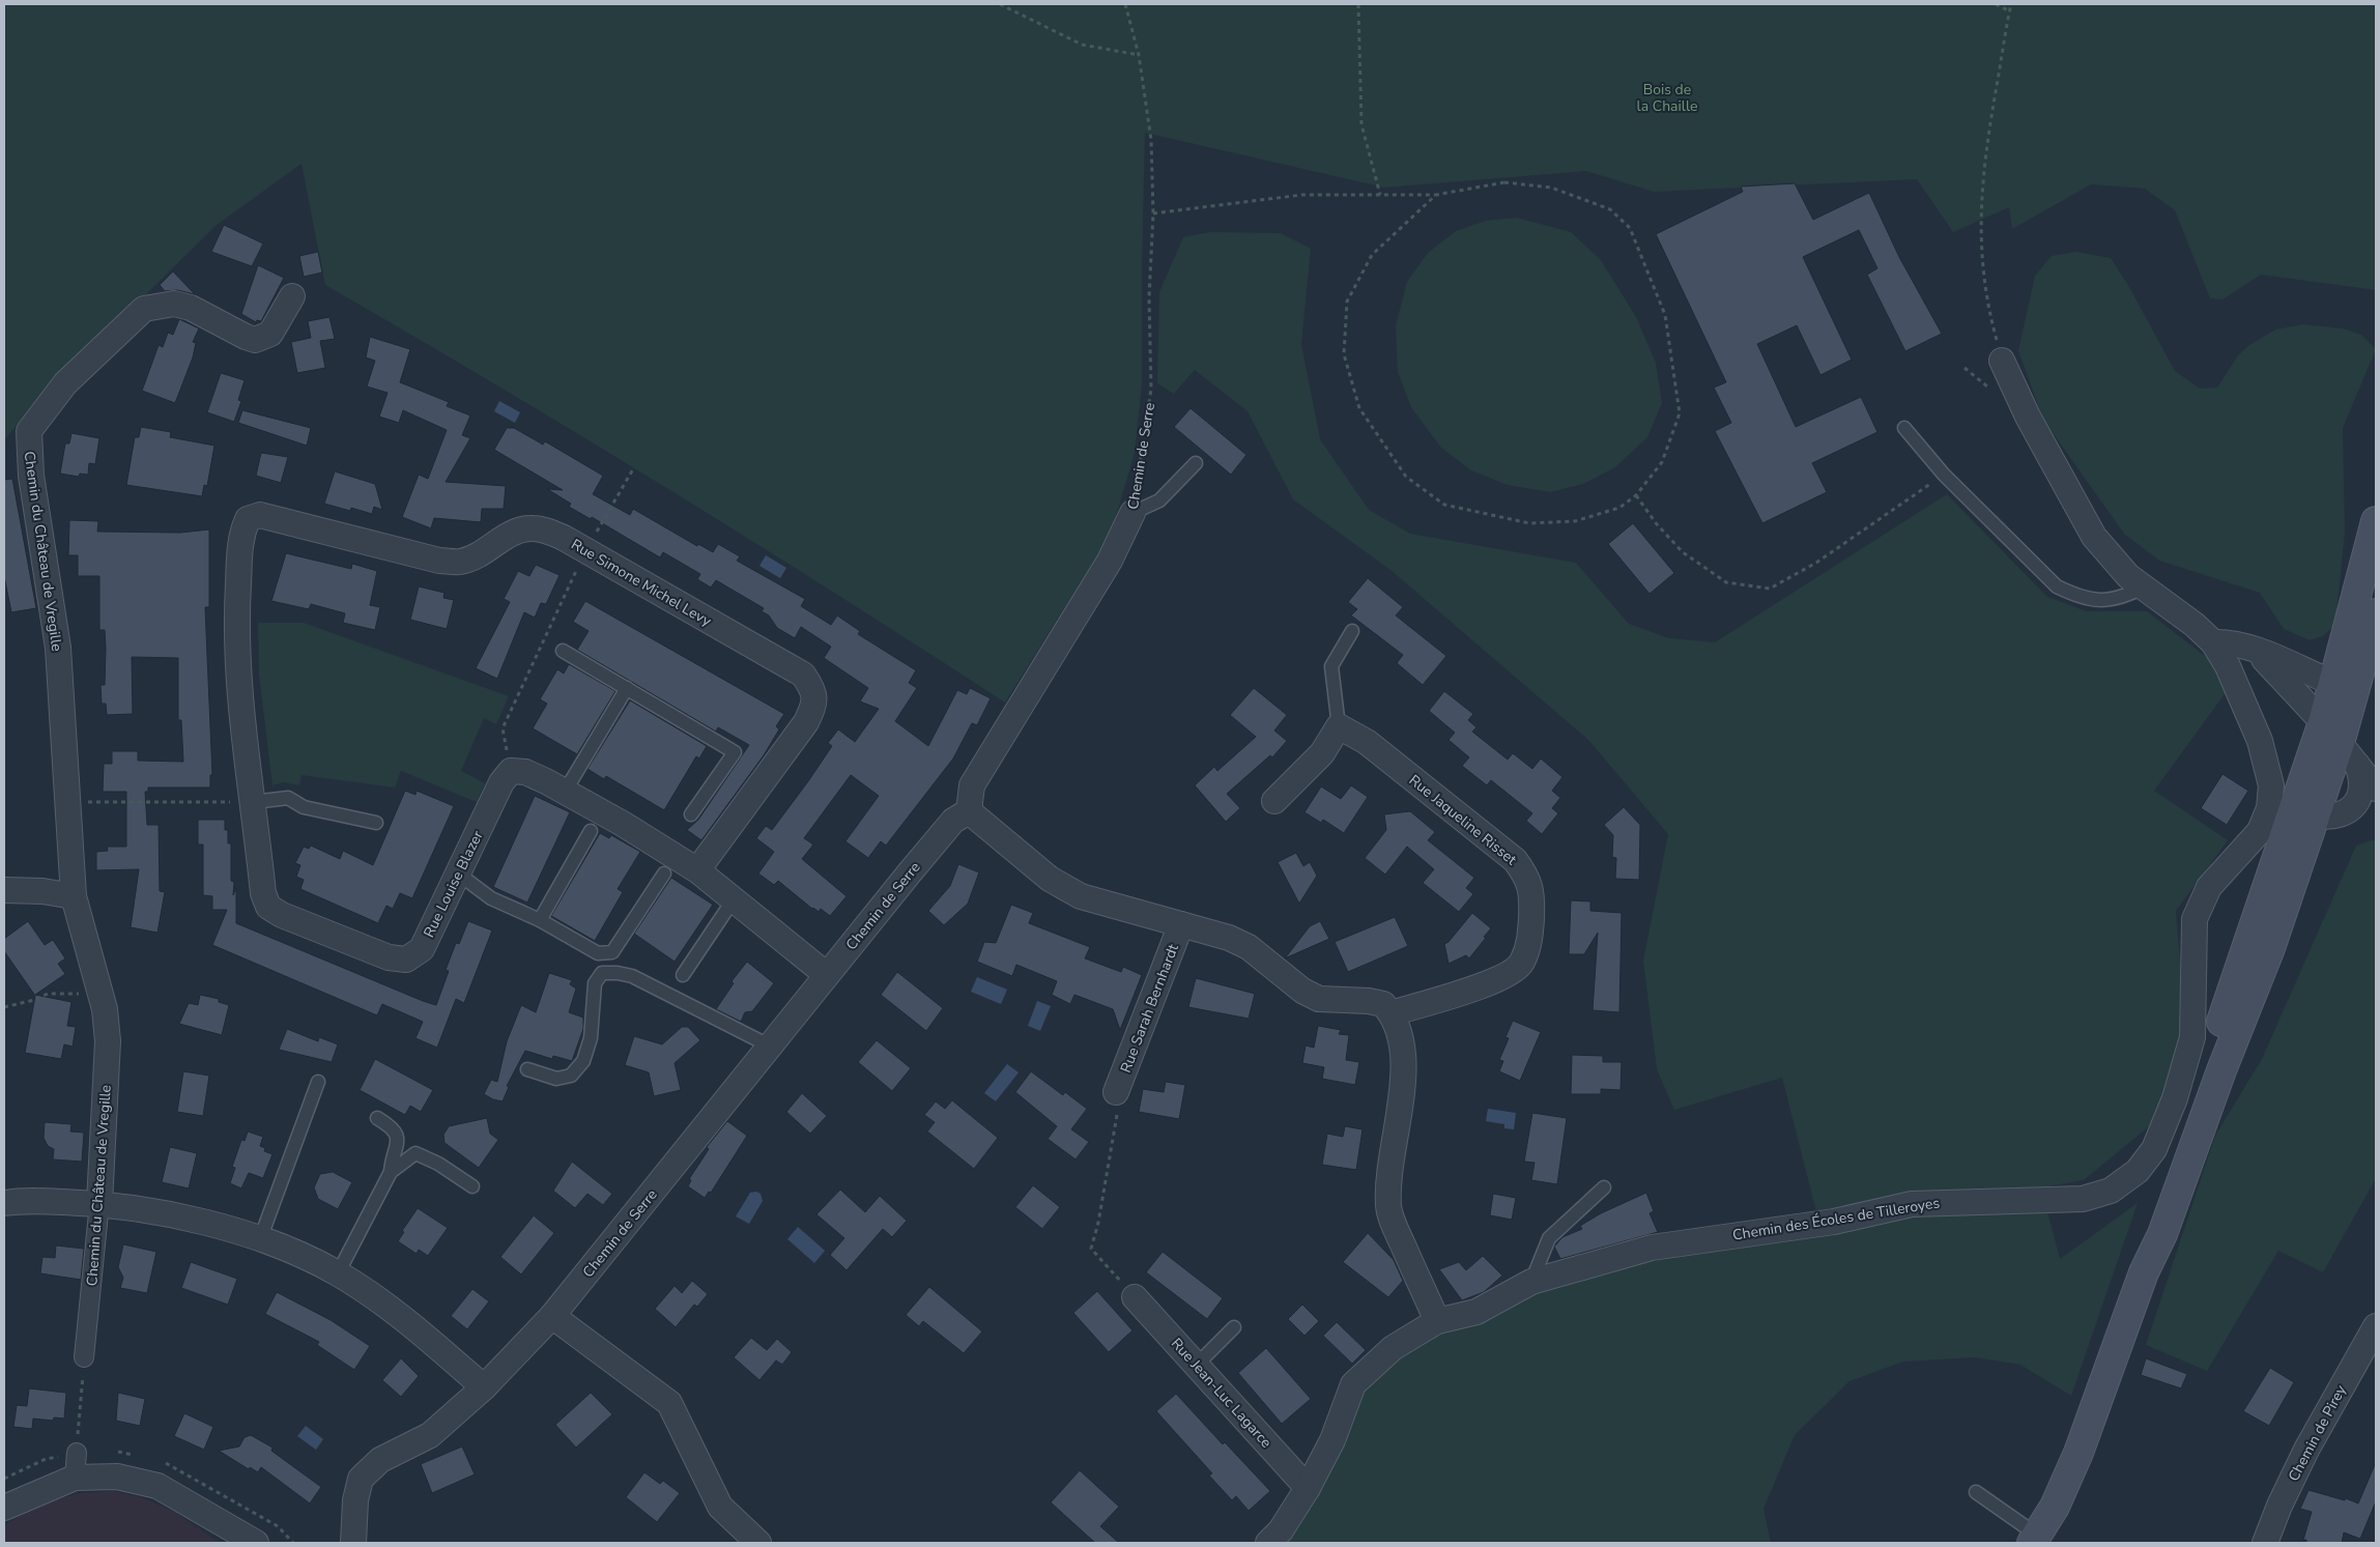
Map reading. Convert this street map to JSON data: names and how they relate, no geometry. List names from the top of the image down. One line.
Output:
{"streets":{"street":["Chemin de Serre","Chemin du Château de Vregille","Rue Simone Michel Levy","Rue Jaqueline Risset","Rue Louise Blazer","Rue Sarah Bernhardt","Chemin des Écoles de Tilleroyes","Rue Jean-Luc Lagarce","Chemin de Pirey"]},"crossings":[["Rue Simone Michel Levy","Rue Louise Blazer"],["Chemin des Écoles de Tilleroyes","Rue Jean-Luc Lagarce"]],"parks":["Bois de la Chaille"]}
